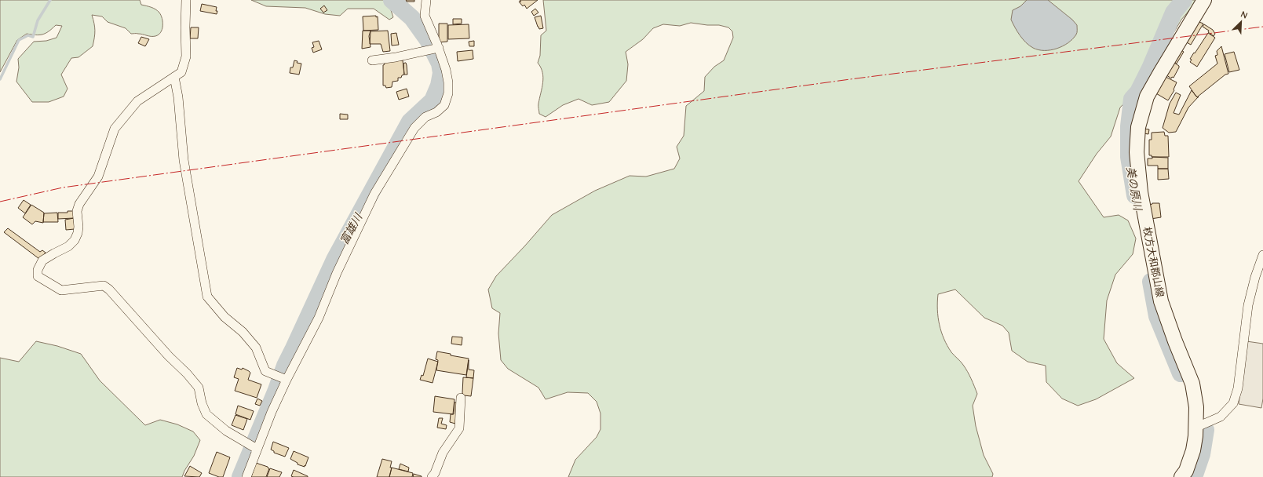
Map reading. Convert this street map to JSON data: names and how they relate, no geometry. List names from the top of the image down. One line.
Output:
{"streets":{"main road":["枚方大和郡山線"]},"water":["美の原川","富雄川"],"north":"top right"}
